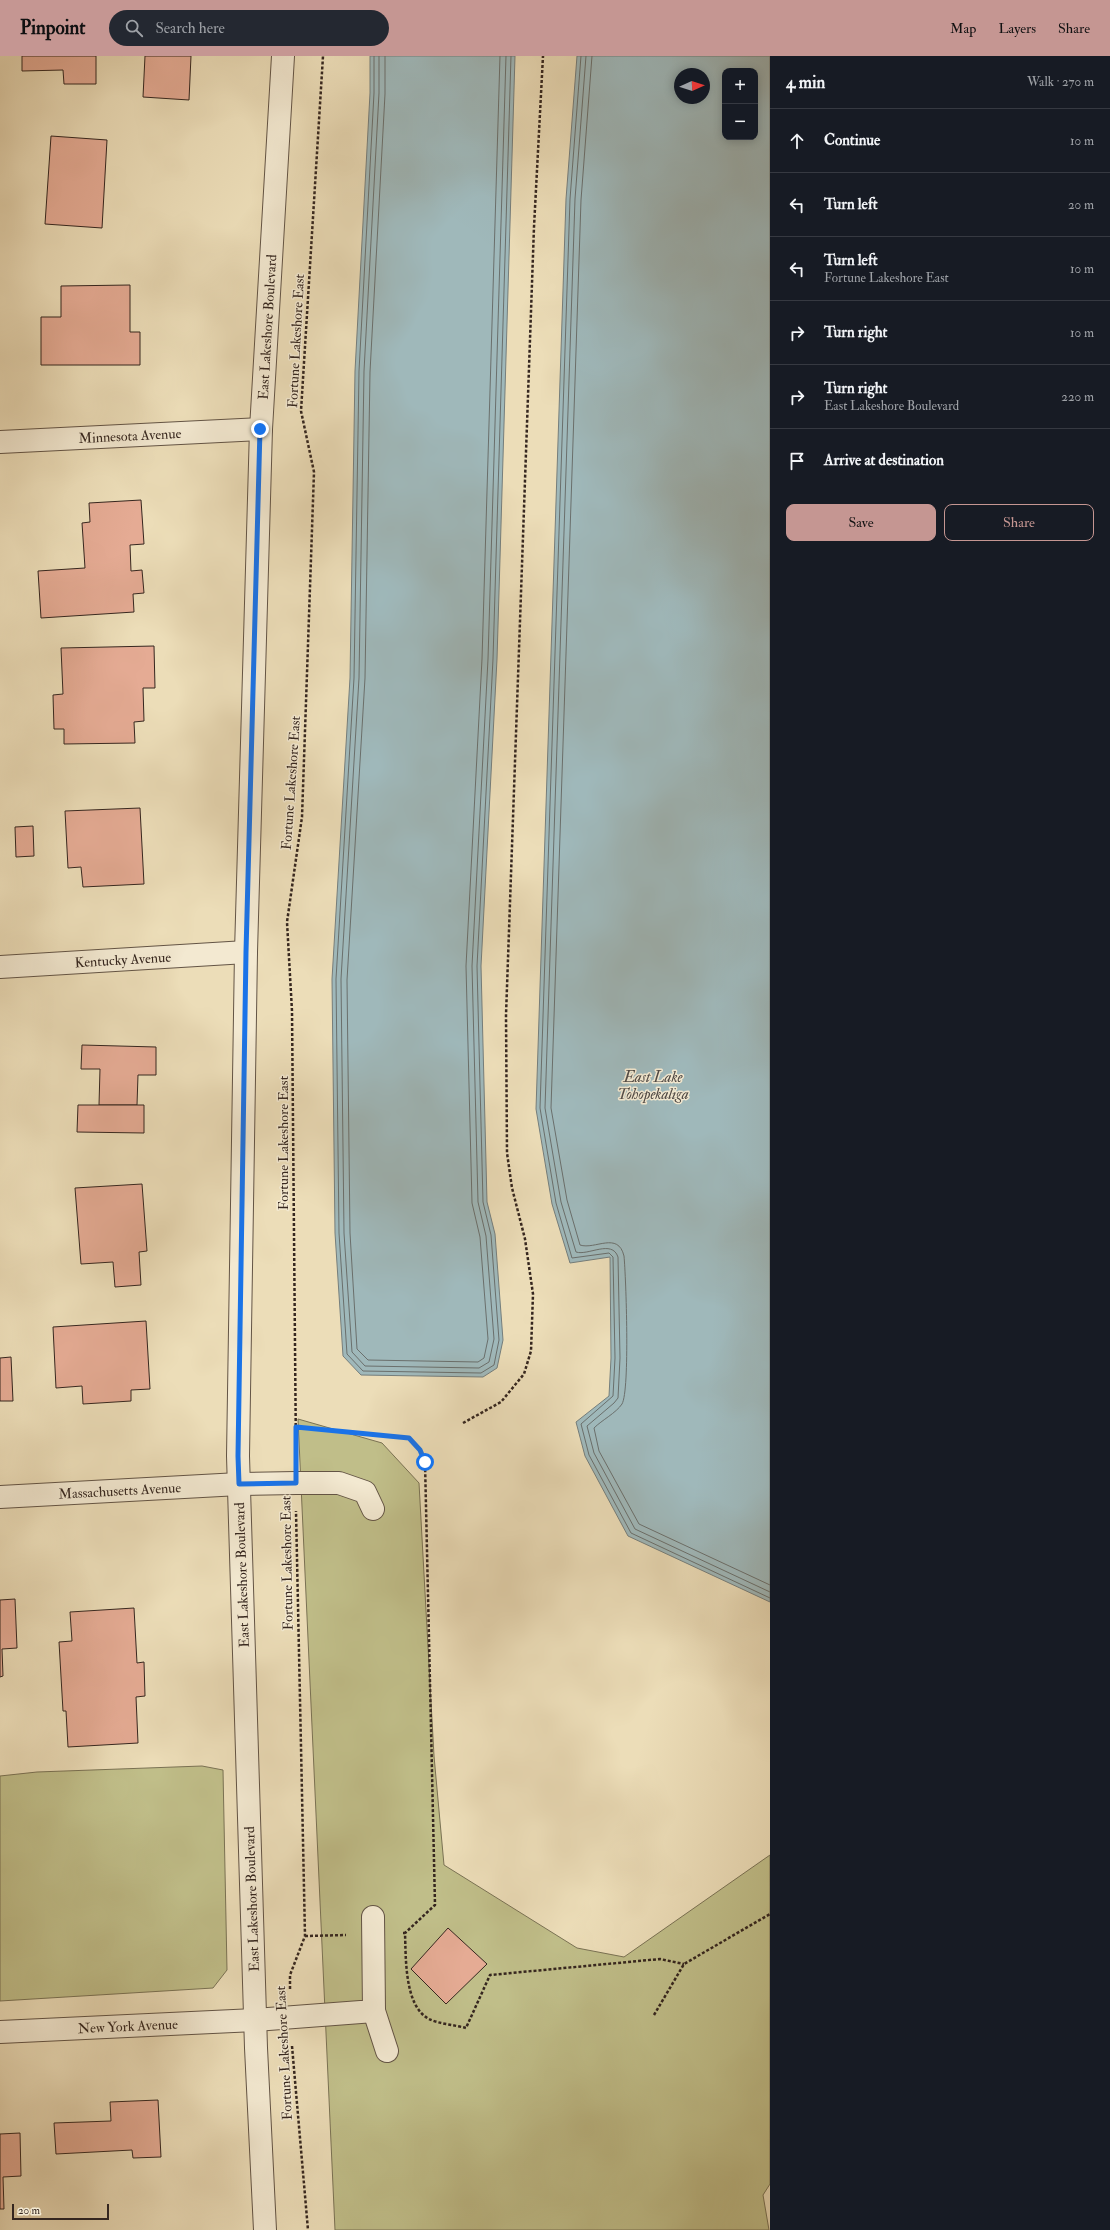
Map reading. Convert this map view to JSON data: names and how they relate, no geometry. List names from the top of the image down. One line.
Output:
{"streets":{"street":["East Lakeshore Boulevard","Minnesota Avenue","Kentucky Avenue","Massachusetts Avenue","New York Avenue"],"path":["Fortune Lakeshore East"]},"crossings":[["East Lakeshore Boulevard","Minnesota Avenue"],["East Lakeshore Boulevard","Kentucky Avenue"],["East Lakeshore Boulevard","Massachusetts Avenue"],["East Lakeshore Boulevard","New York Avenue"],["Fortune Lakeshore East","Massachusetts Avenue"],["Fortune Lakeshore East","New York Avenue"]],"water":["East Lake Tohopekaliga"],"scale_bar":"20 m","north":"right","page":{"header":"Pinpoint","search":"Search here","nav":["Map","Layers","Share"],"heading":["4 min","Walk · 270 m"],"map_buttons":["+","−"],"list":[["Continue","10 m"],["Turn left","20 m"],["Turn left","Fortune Lakeshore East","10 m"],["Turn right","10 m"],["Turn right","East Lakeshore Boulevard","220 m"],"Arrive at destination"],"buttons":["Save","Share"],"scale":"20 m"}}
